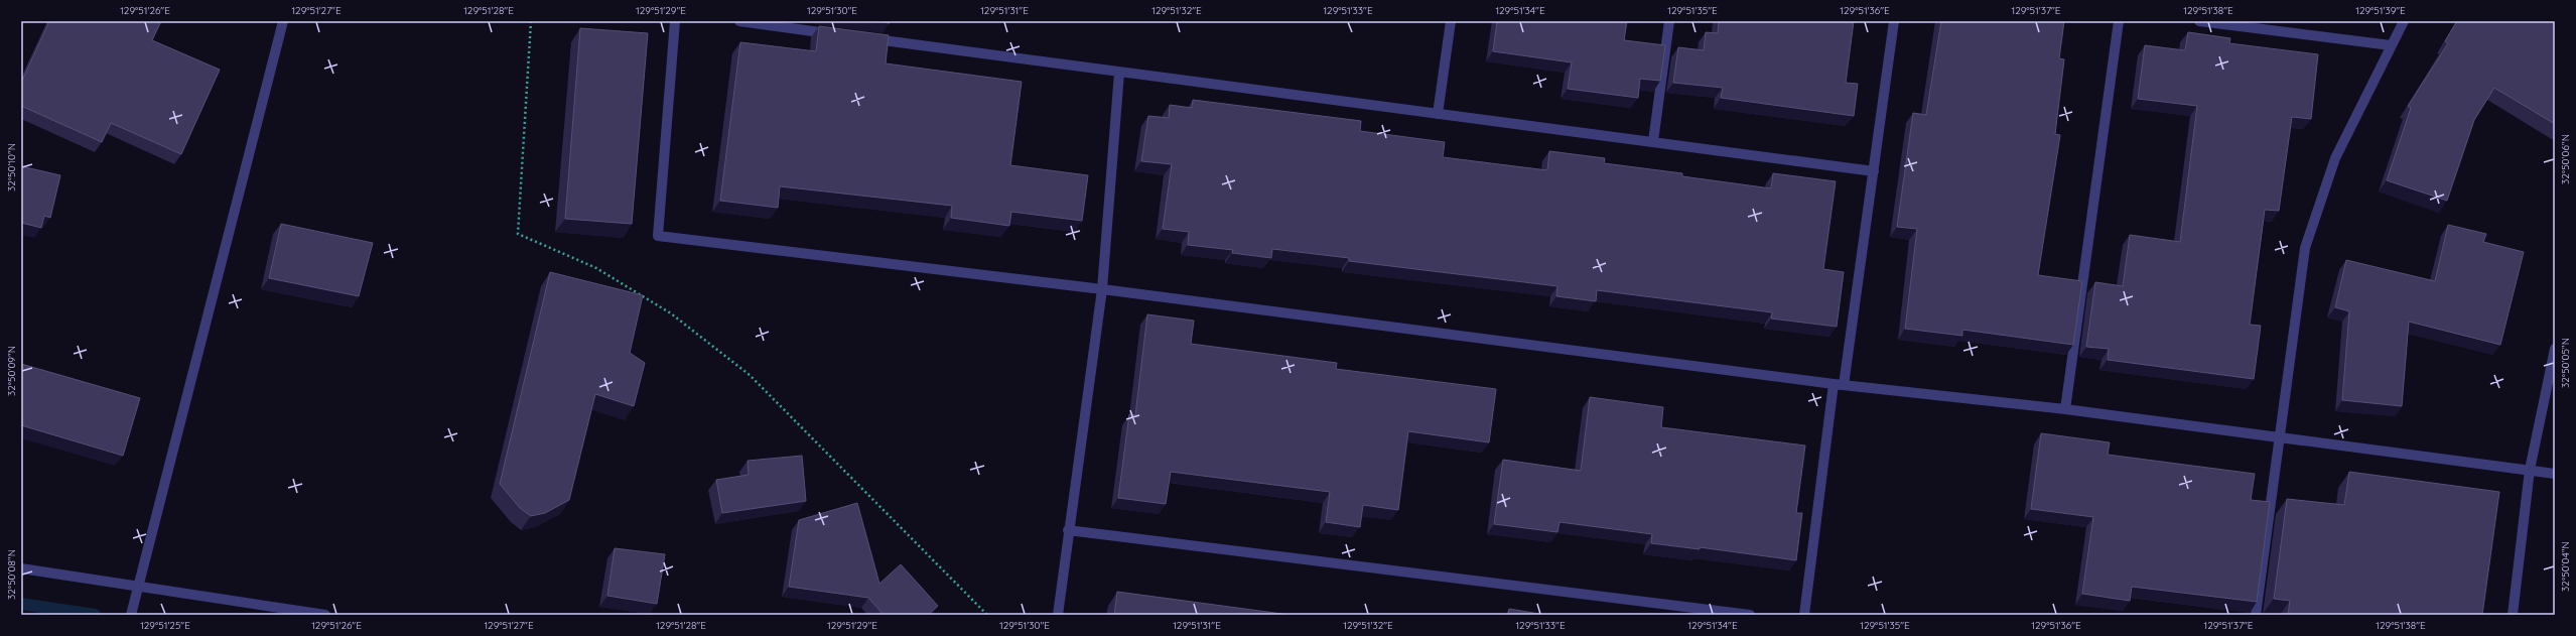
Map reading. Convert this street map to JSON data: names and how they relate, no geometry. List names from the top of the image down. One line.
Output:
{"coordinates":["129°51'26\"E","129°51'27\"E","129°51'28\"E","129°51'29\"E","129°51'30\"E","129°51'31\"E","129°51'32\"E","129°51'33\"E","129°51'34\"E","129°51'35\"E","129°51'36\"E","129°51'37\"E","129°51'38\"E","129°51'39\"E","32°50'06\"N","32°50'10\"N","32°50'05\"N","32°50'09\"N","32°50'04\"N","32°50'08\"N","129°51'25\"E"]}
